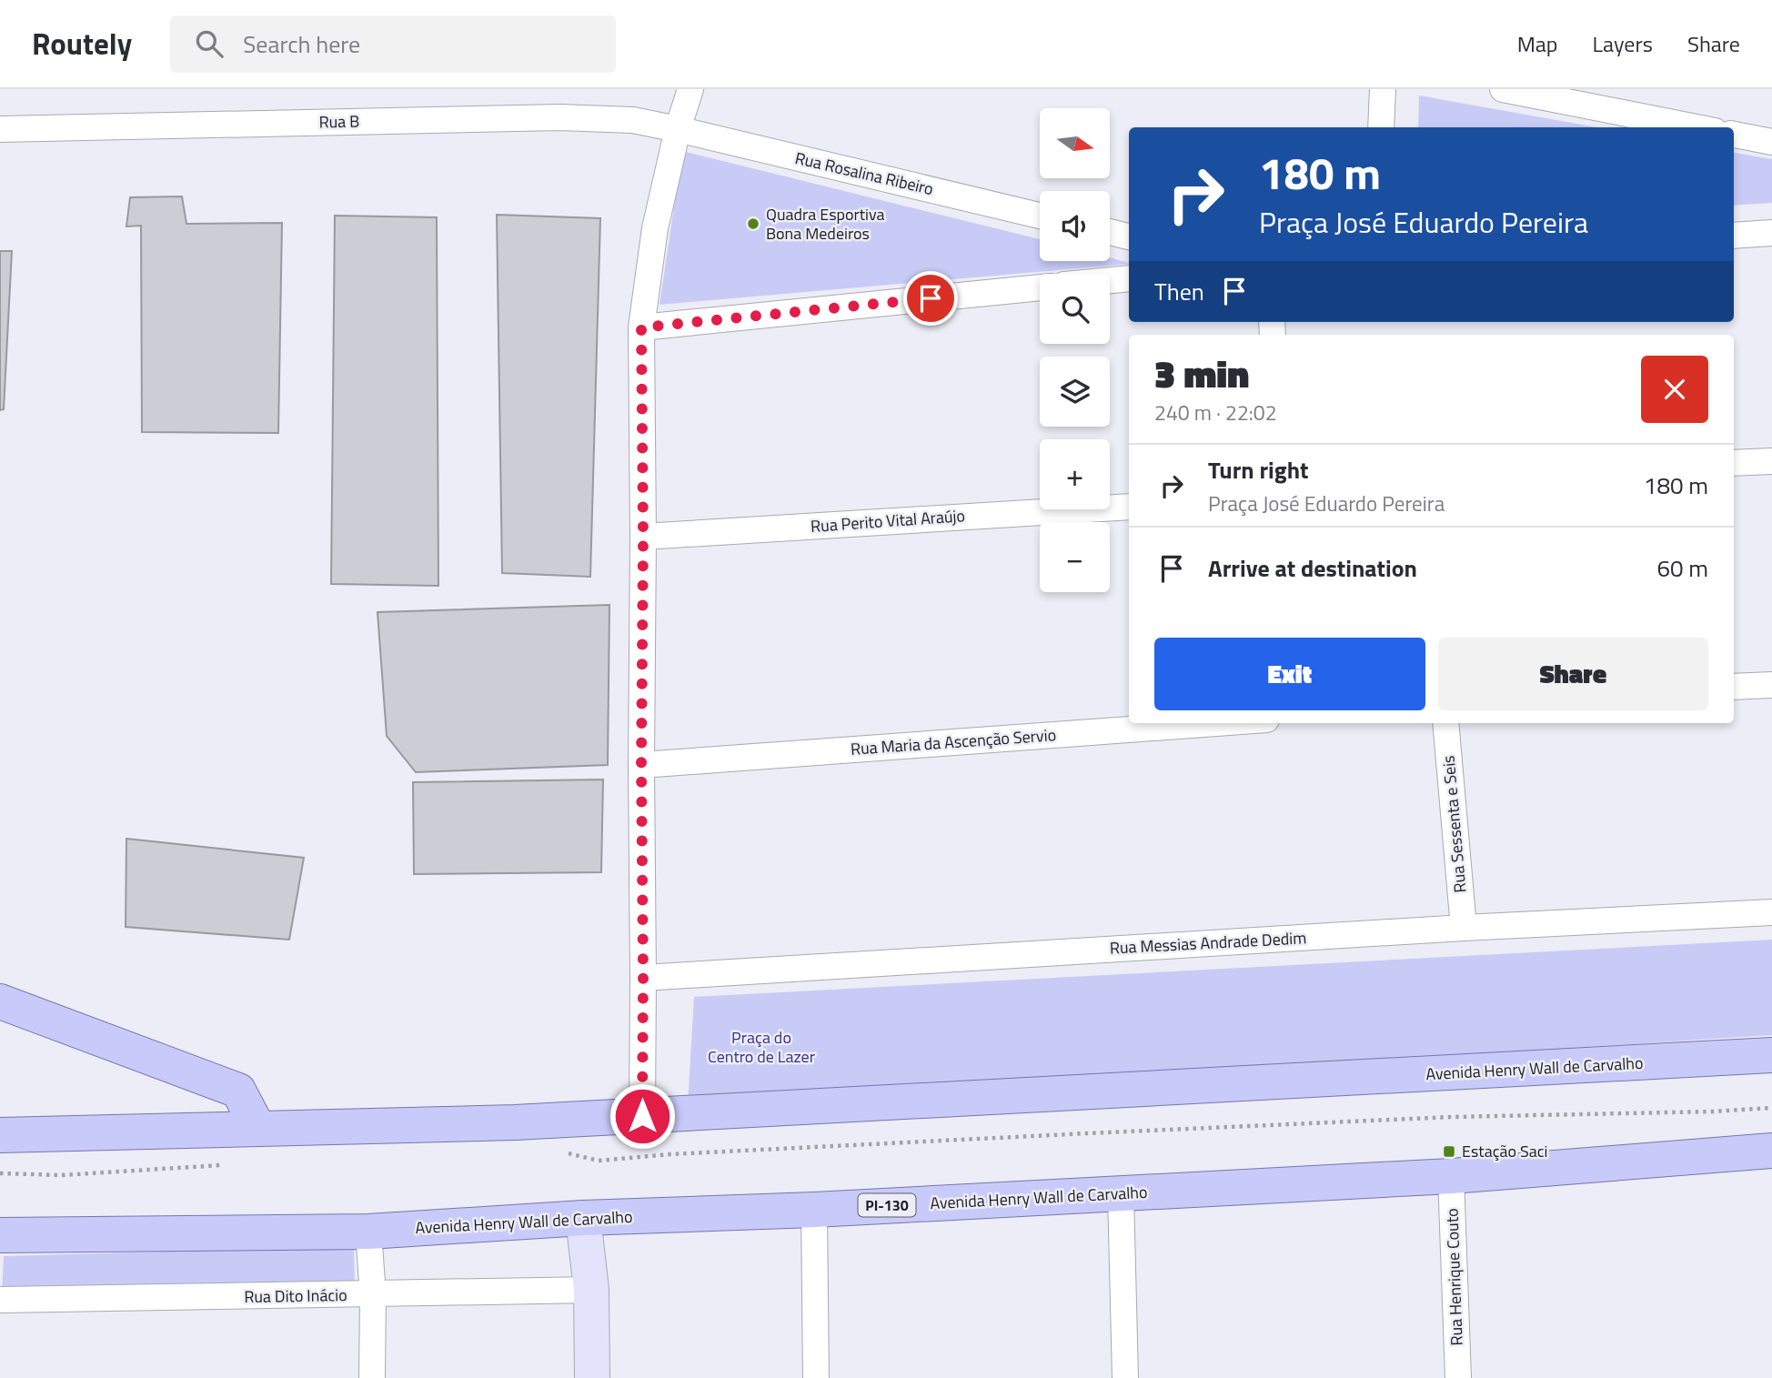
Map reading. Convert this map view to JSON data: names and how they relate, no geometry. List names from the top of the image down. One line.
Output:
{"streets":{"main road":["Avenida Henry Wall de Carvalho","PI-130"],"street":["Rua B","Rua Rosalina Ribeiro","Rua Perito Vital Araújo","Rua Maria da Ascenção Servio","Rua Sessenta e Seis","Rua Messias Andrade Dedim","Rua Henrique Couto","Rua Dito Inácio"]},"crossings":[["Rua B","Rua Rosalina Ribeiro"],["Rua Sessenta e Seis","Rua Messias Andrade Dedim"],["Avenida Henry Wall de Carvalho","Rua Henrique Couto"]],"parks":["Praça do Centro de Lazer"],"places":{"other":["Quadra Esportiva Bona Medeiros"],"transit":["Estação Saci"]},"north":"right","page":{"header":"Routely","search":"Search here","nav":["Map","Layers","Share"],"map_buttons":["+","−"],"turn":["180 m","Praça José Eduardo Pereira"],"then":"Then","heading":["3 min","240 m · 22:02"],"list":[{"name":"Turn right","note":"Praça José Eduardo Pereira","value":"180 m"},{"name":"Arrive at destination","value":"60 m"}],"buttons":["Exit","Share"]}}
